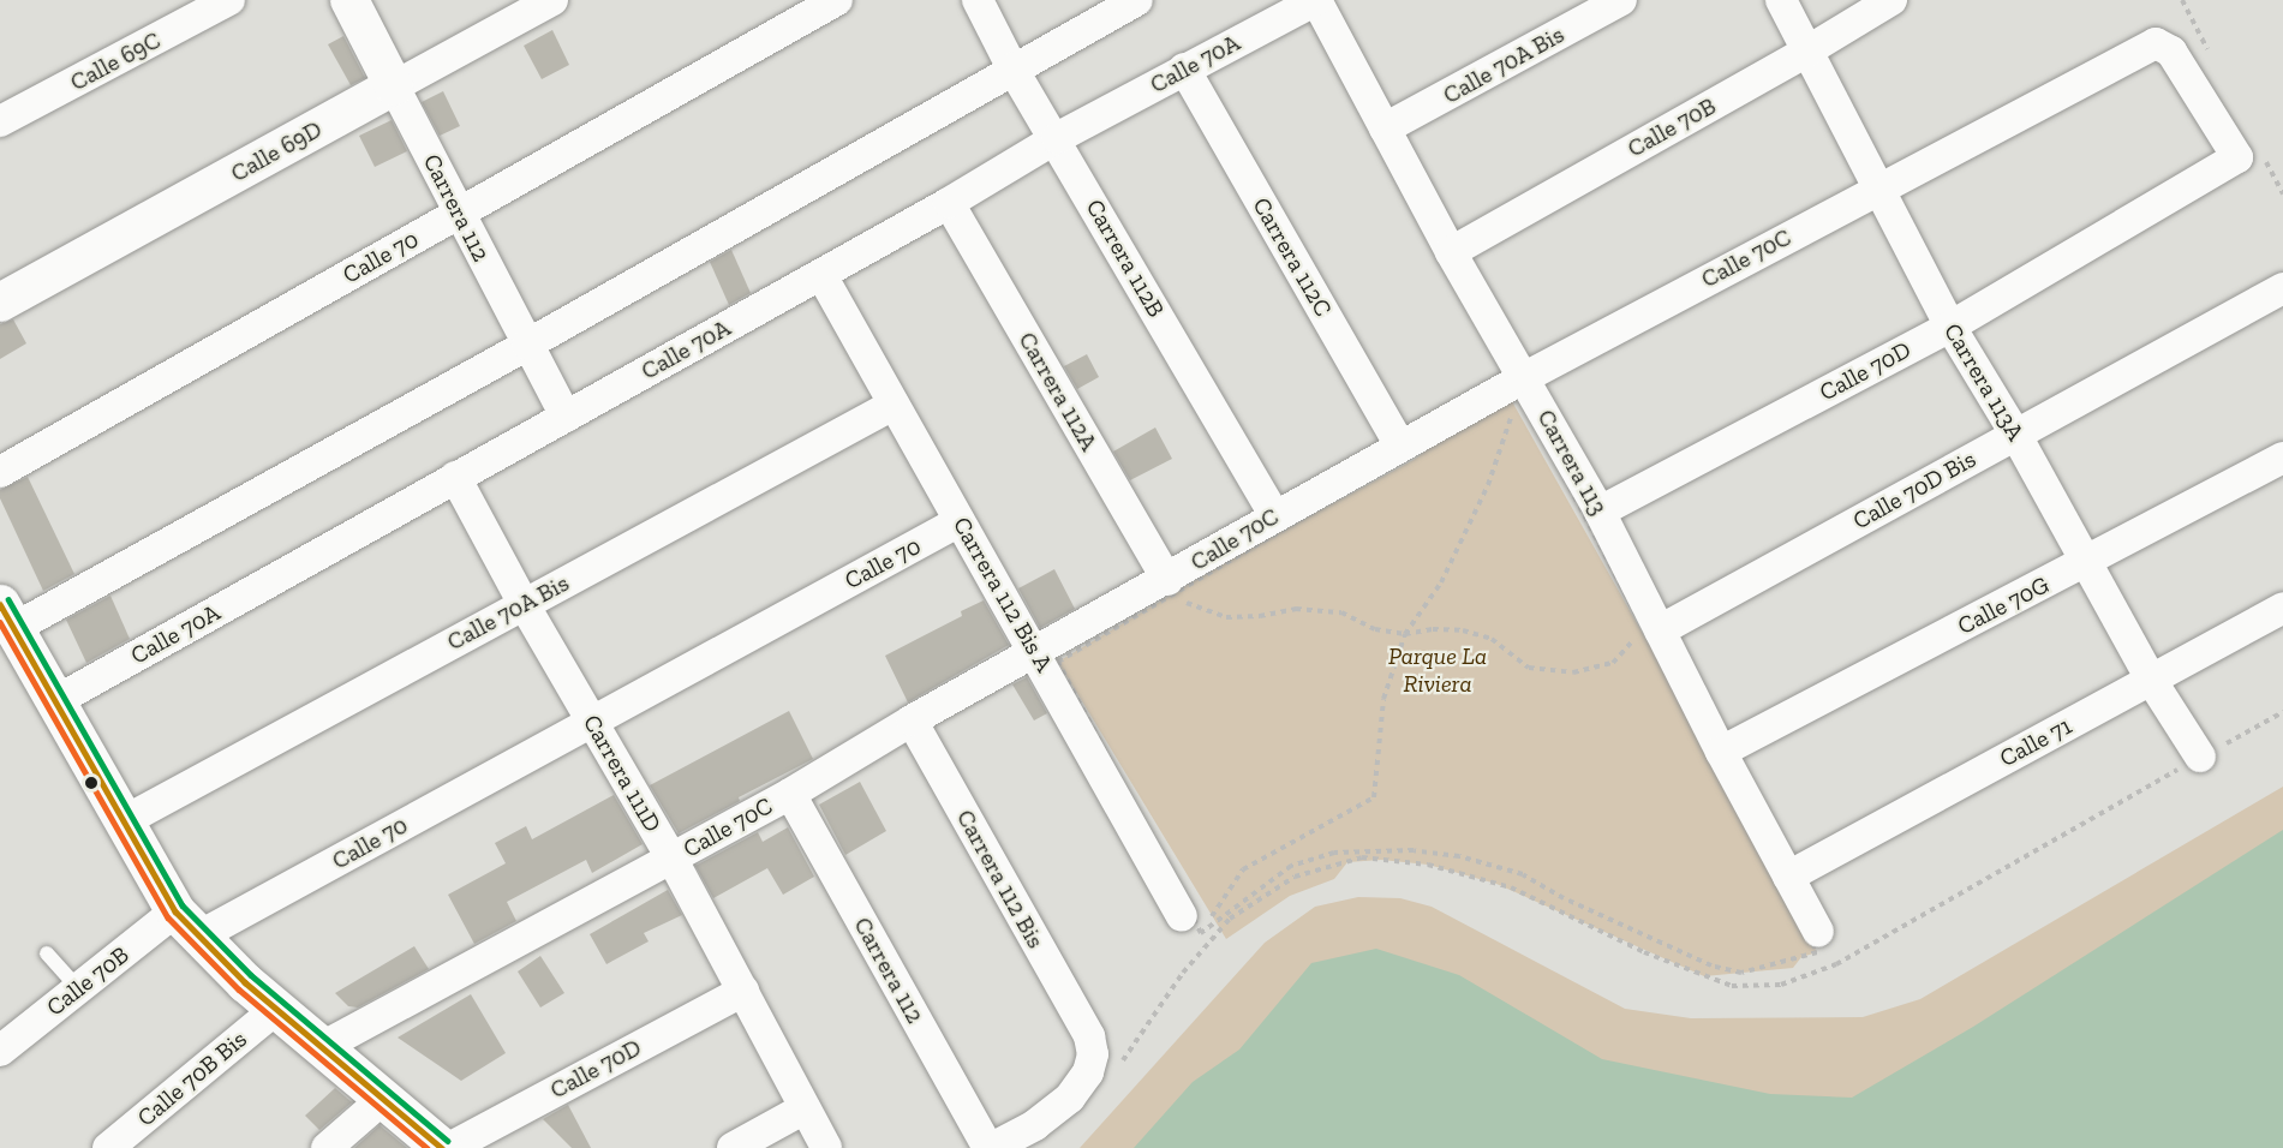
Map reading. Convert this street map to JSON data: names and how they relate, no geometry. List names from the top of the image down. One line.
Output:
{"streets":{"street":["Calle 69C","Calle 70A","Calle 70A Bis","Calle 70B","Calle 69D","Carrera 112","Calle 70","Carrera 112C","Carrera 112B","Calle 70C","Calle 70D","Carrera 113A","Carrera 112A","Carrera 113","Calle 70D Bis","Carrera 112 Bis A","Calle 70G","Calle 71","Carrera 111D","Carrera 112 Bis","Calle 70B Bis"]},"crossings":[["Calle 70A","Carrera 112"],["Calle 70A","Carrera 112C"],["Calle 70A","Carrera 112B"],["Calle 70A","Carrera 112A"],["Calle 70A","Carrera 113"],["Calle 70A","Carrera 112 Bis A"],["Calle 70A","Carrera 111D"],["Calle 70A Bis","Carrera 113"],["Calle 70A Bis","Carrera 112 Bis A"],["Calle 70A Bis","Carrera 111D"],["Calle 70B","Calle 70"],["Calle 70B","Carrera 113A"],["Calle 70B","Carrera 113"],["Calle 69D","Carrera 112"],["Carrera 112","Calle 70"],["Carrera 112","Calle 70C"],["Carrera 112","Carrera 112 Bis"],["Calle 70","Carrera 112 Bis A"],["Calle 70","Carrera 111D"],["Carrera 112C","Calle 70C"],["Carrera 112B","Calle 70C"],["Calle 70C","Calle 70D"],["Calle 70C","Carrera 113A"],["Calle 70C","Carrera 112A"],["Calle 70C","Carrera 113"],["Calle 70C","Carrera 112 Bis A"],["Calle 70C","Carrera 111D"],["Calle 70C","Carrera 112 Bis"],["Calle 70D","Carrera 113A"],["Calle 70D","Carrera 113"],["Calle 70D","Carrera 111D"],["Carrera 113A","Calle 70D Bis"],["Carrera 113A","Calle 70G"],["Carrera 113A","Calle 71"],["Carrera 113","Calle 70D Bis"],["Carrera 113","Calle 70G"],["Carrera 113","Calle 71"]],"parks":["Parque La Riviera"]}
